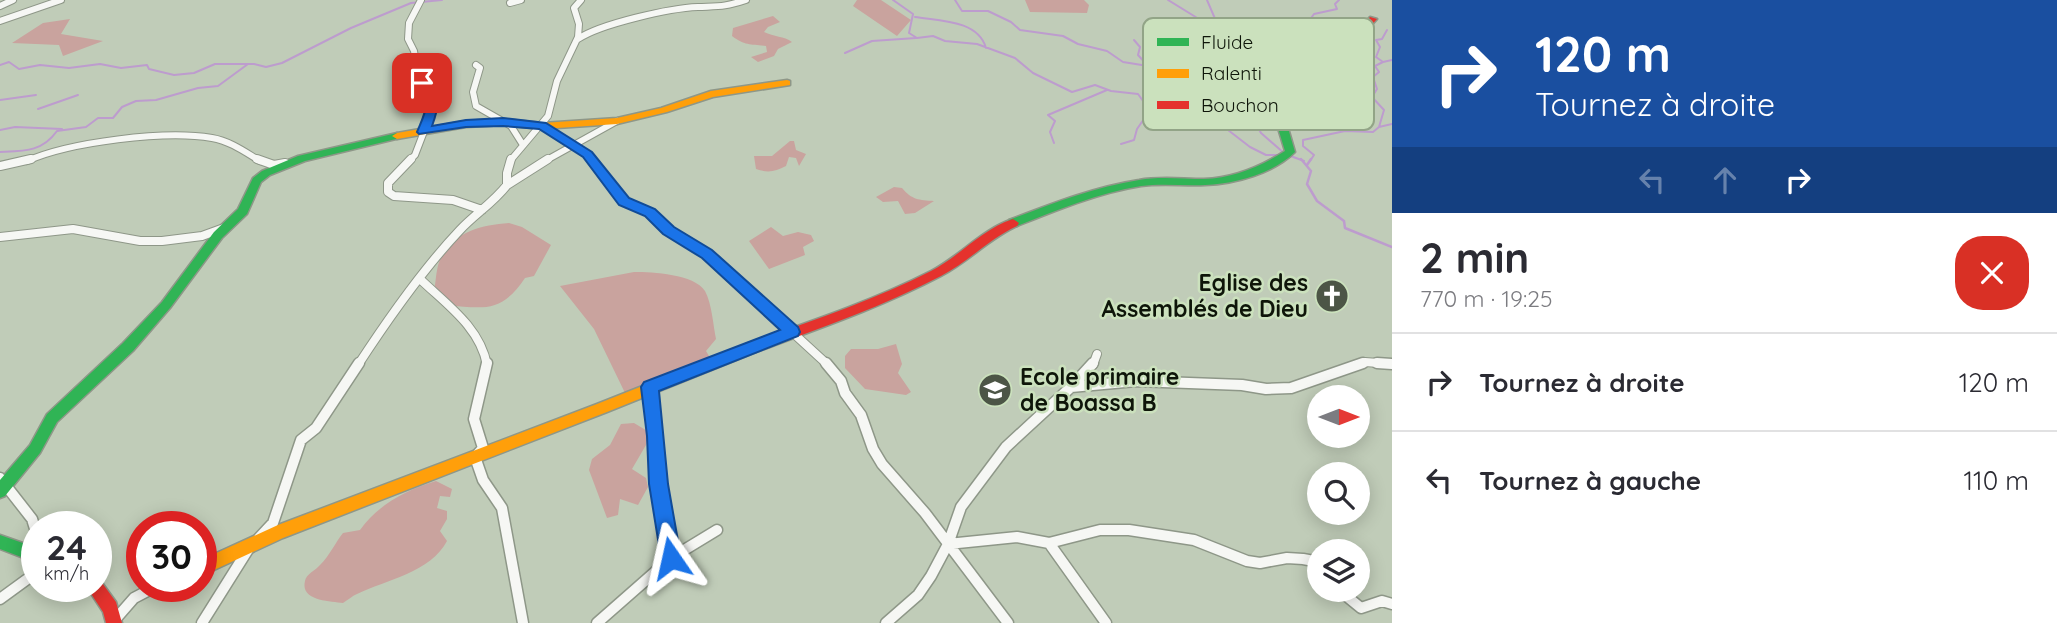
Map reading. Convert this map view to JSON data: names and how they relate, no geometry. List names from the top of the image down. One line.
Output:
{"places":{"church":["Eglise des Assemblés de Dieu"],"school or university":["Ecole primaire de Boassa B"]},"legend":["Fluide","Ralenti","Bouchon"],"north":"right","page":{"turn":["120 m","Tournez à droite"],"heading":["2 min","770 m · 19:25"],"list":[{"name":"Tournez à droite","value":"120 m"},{"name":"Tournez à gauche","value":"110 m"}],"speed":"24 km/h","limit":"30"}}
